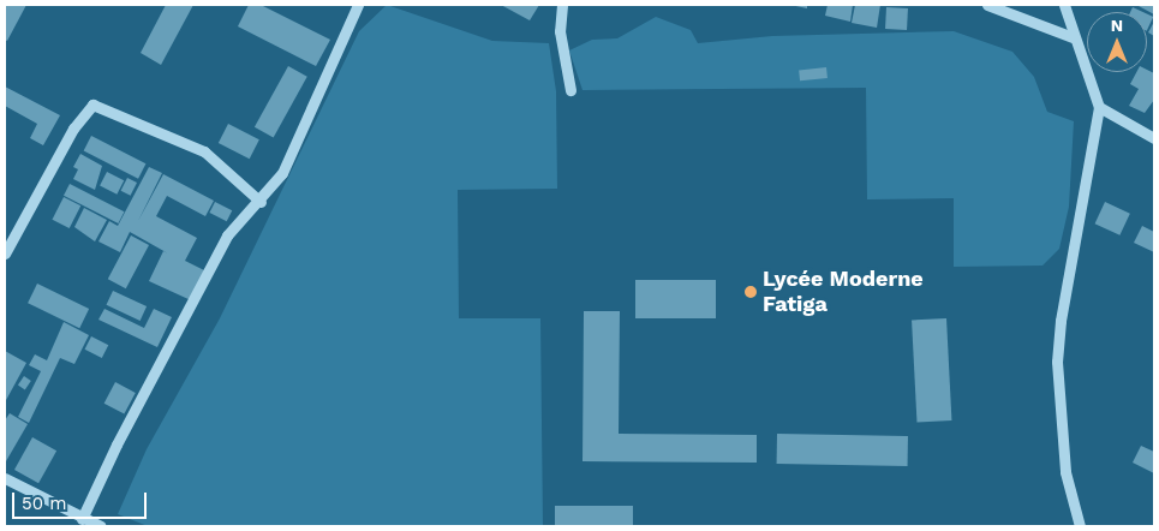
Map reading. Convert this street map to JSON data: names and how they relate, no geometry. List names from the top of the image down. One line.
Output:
{"places":["Lycée Moderne Fatiga"],"scale_bar":"50 m","north":"top"}
